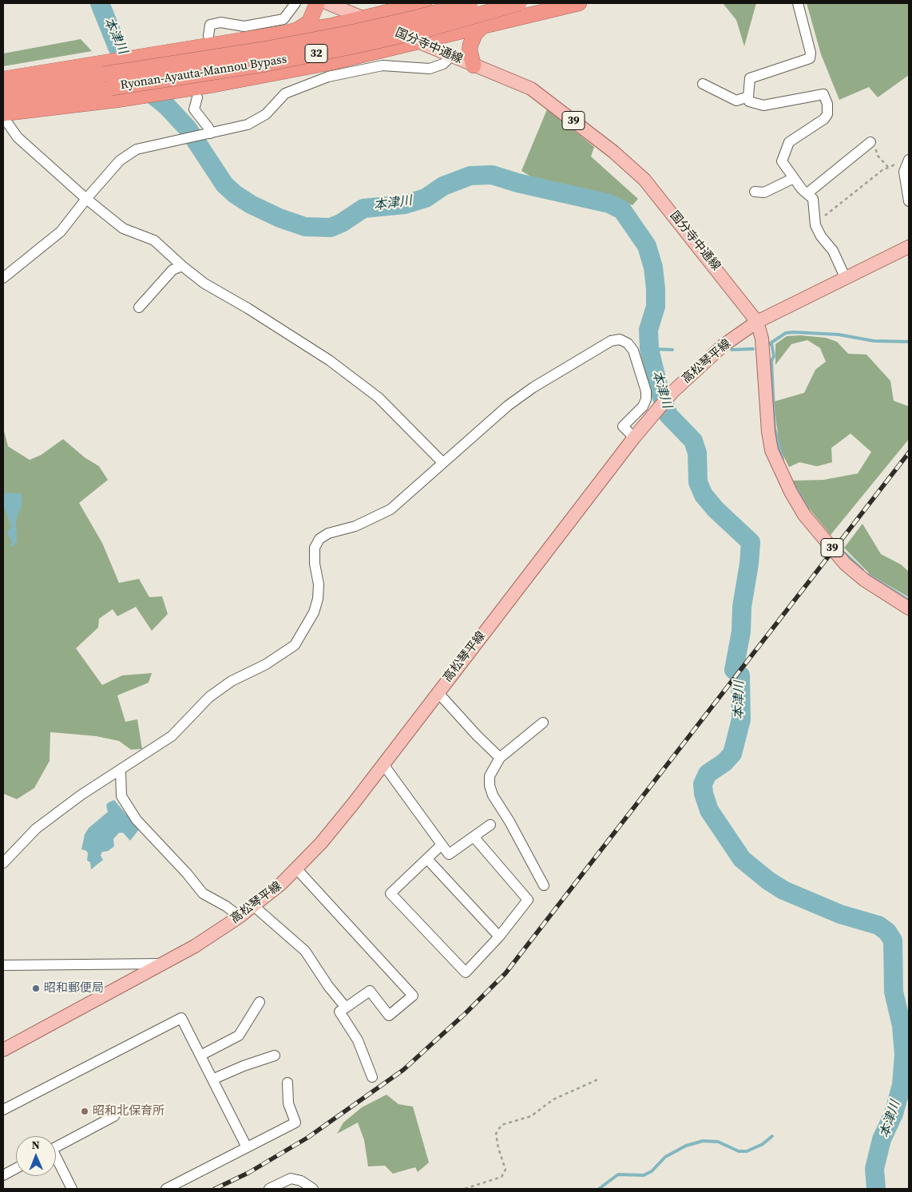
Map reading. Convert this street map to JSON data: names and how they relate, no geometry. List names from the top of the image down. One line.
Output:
{"streets":{"highway":["32","Ryonan-Ayauta-Mannou Bypass"],"main road":["国分寺中通線","39","高松琴平線"]},"crossings":[["国分寺中通線","高松琴平線"]],"water":["本津川"],"places":["昭和郵便局","昭和北保育所"],"north":"top"}
